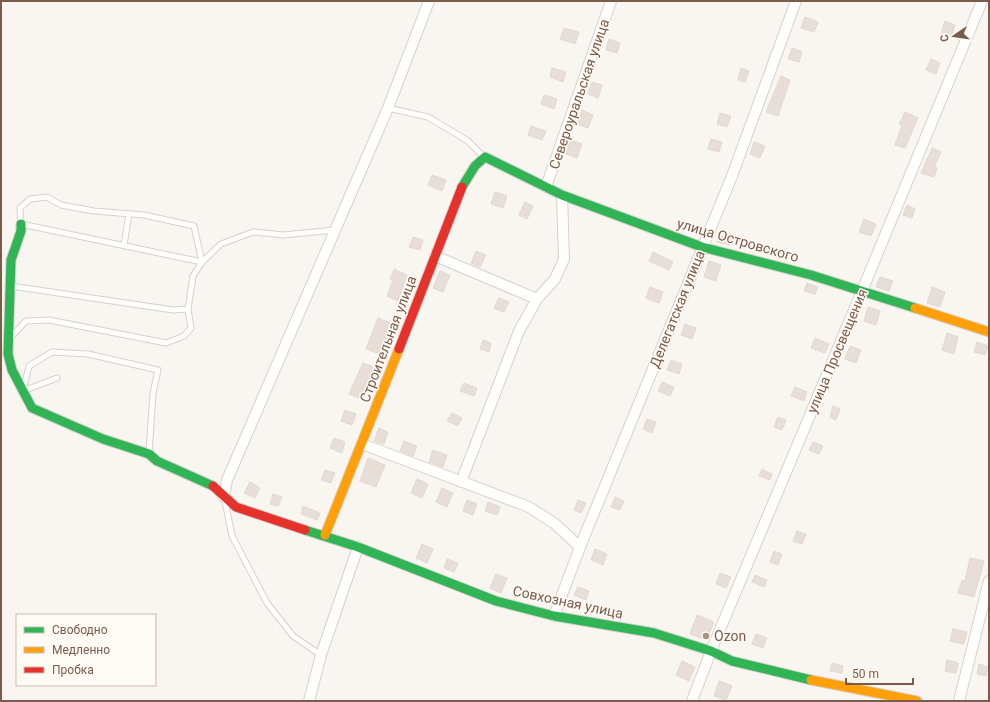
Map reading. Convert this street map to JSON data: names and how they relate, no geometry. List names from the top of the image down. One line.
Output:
{"streets":{"street":["Североуральская улица","улица Островского","Делегатская улица","Строительная улица","улица Просвещения","Совхозная улица"]},"crossings":[["Североуральская улица","улица Островского"],["улица Островского","Делегатская улица"],["улица Островского","Строительная улица"],["улица Островского","улица Просвещения"],["Делегатская улица","Совхозная улица"],["Строительная улица","Совхозная улица"],["улица Просвещения","Совхозная улица"]],"places":["Ozon"],"legend":["Свободно","Медленно","Пробка"],"scale_bar":"50 m","north":"left"}
